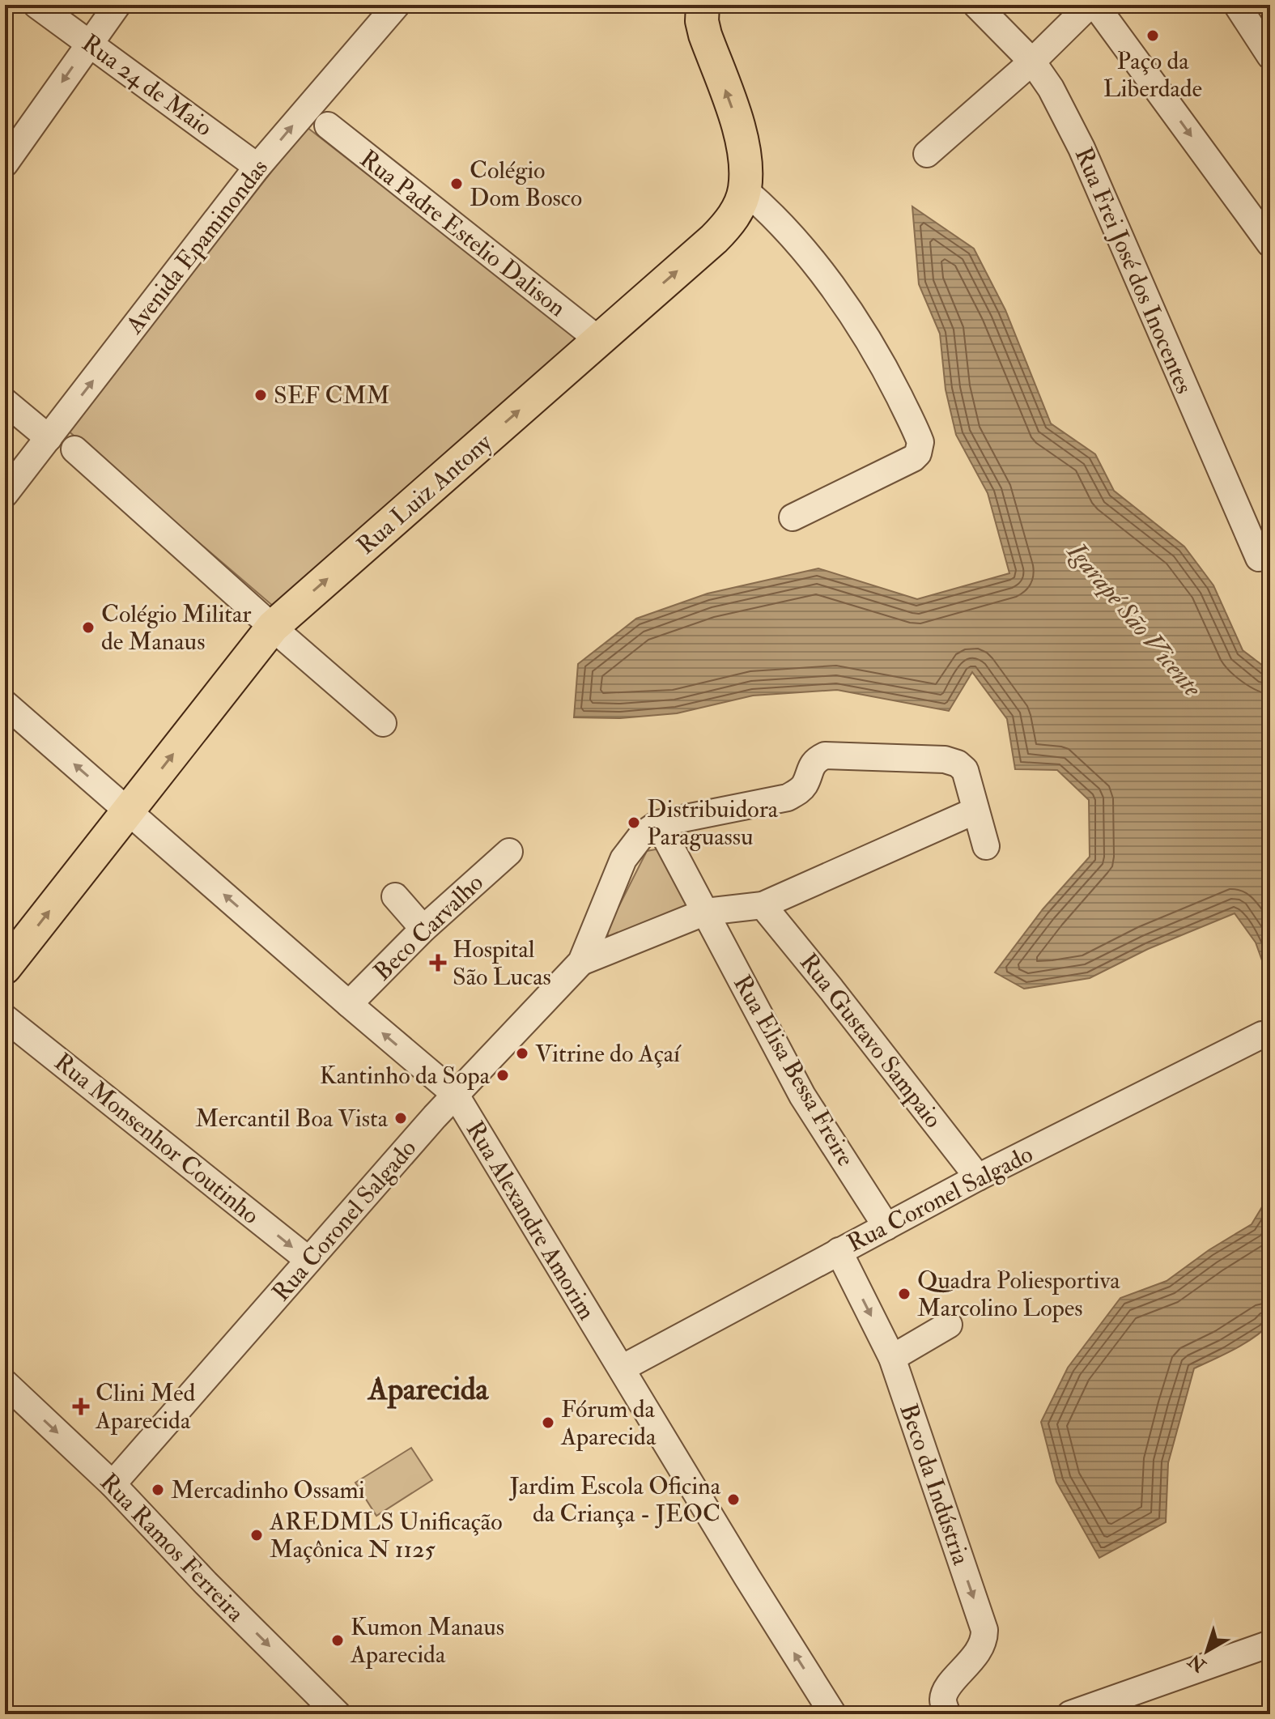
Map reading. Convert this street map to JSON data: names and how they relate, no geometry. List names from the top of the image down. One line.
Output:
{"streets":{"main road":["Rua Luiz Antony"],"street":["Rua 24 de Maio","Rua Padre Estelio Dalison","Avenida Epaminondas","Rua Frei José dos Inocentes","Beco Carvalho","Rua Gustavo Sampaio","Rua Elisa Bessa Freire","Rua Monsenhor Coutinho","Rua Coronel Salgado","Rua Alexandre Amorim","Beco da Indústria","Rua Ramos Ferreira"]},"crossings":[["Rua 24 de Maio","Avenida Epaminondas"],["Rua Padre Estelio Dalison","Rua Luiz Antony"],["Rua Luiz Antony","Rua Alexandre Amorim"],["Beco Carvalho","Rua Alexandre Amorim"],["Rua Gustavo Sampaio","Rua Coronel Salgado"],["Rua Elisa Bessa Freire","Rua Coronel Salgado"],["Rua Monsenhor Coutinho","Rua Coronel Salgado"],["Rua Coronel Salgado","Rua Alexandre Amorim"],["Rua Coronel Salgado","Beco da Indústria"],["Rua Coronel Salgado","Rua Ramos Ferreira"]],"one_way":["Rua Luiz Antony","Rua Monsenhor Coutinho","Rua Alexandre Amorim","Beco da Indústria","Rua Ramos Ferreira"],"districts":["Aparecida"],"water":["Igarapé São Vicente"],"places":{"other":["Paço da Liberdade","Colégio Dom Bosco","SEF CMM","Colégio Militar de Manaus","Distribuidora Paraguassu","Vitrine do Açaí","Kantinho da Sopa","Mercantil Boa Vista","Quadra Poliesportiva Marcolino Lopes","Fórum da Aparecida","Mercadinho Ossami","Jardim Escola Oficina da Criança - JEOC","AREDMLS Unificação Maçônica N 1125","Kumon Manaus Aparecida"],"health":["Hospital São Lucas","Clini Med Aparecida"]},"north":"bottom left"}
